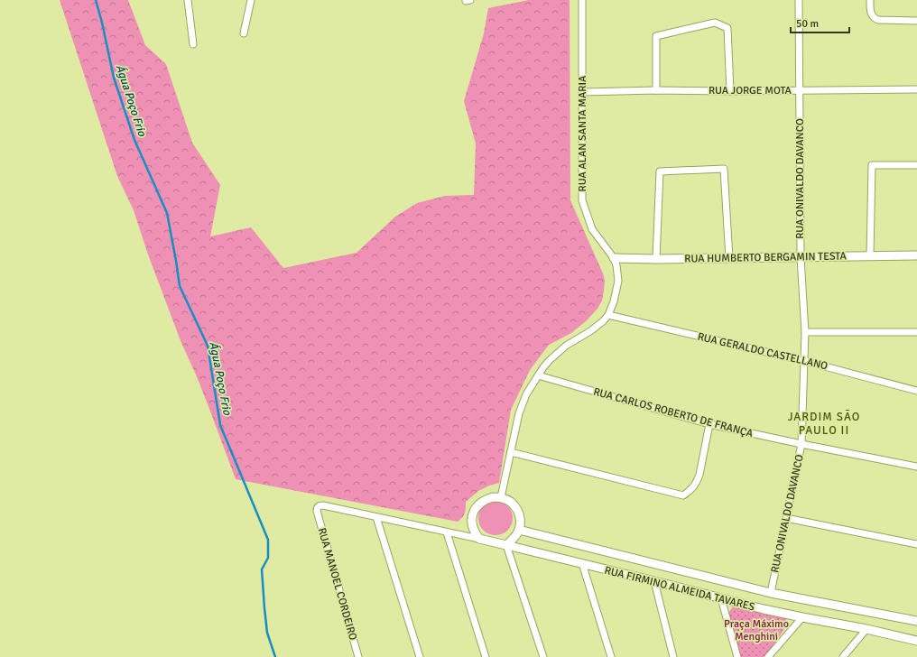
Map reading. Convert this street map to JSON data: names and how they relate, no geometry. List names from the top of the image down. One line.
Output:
{"streets":{"street":["RUA JORGE MOTA","RUA ALAN SANTA MARIA","RUA ONIVALDO DAVANCO","RUA HUMBERTO BERGAMIN TESTA","RUA GERALDO CASTELLANO","RUA CARLOS ROBERTO DE FRANÇA","RUA MANOEL CORDEIRO","RUA FIRMINO ALMEIDA TAVARES"]},"crossings":[["RUA JORGE MOTA","RUA ALAN SANTA MARIA"],["RUA JORGE MOTA","RUA ONIVALDO DAVANCO"],["RUA ALAN SANTA MARIA","RUA HUMBERTO BERGAMIN TESTA"],["RUA ONIVALDO DAVANCO","RUA HUMBERTO BERGAMIN TESTA"],["RUA ONIVALDO DAVANCO","RUA GERALDO CASTELLANO"],["RUA ONIVALDO DAVANCO","RUA CARLOS ROBERTO DE FRANÇA"],["RUA ONIVALDO DAVANCO","RUA FIRMINO ALMEIDA TAVARES"],["RUA MANOEL CORDEIRO","RUA FIRMINO ALMEIDA TAVARES"]],"districts":["JARDIM SÃO PAULO II"],"water":["Água Poço Frio"],"parks":["Praça Máximo Menghini"],"scale_bar":"50 m"}
